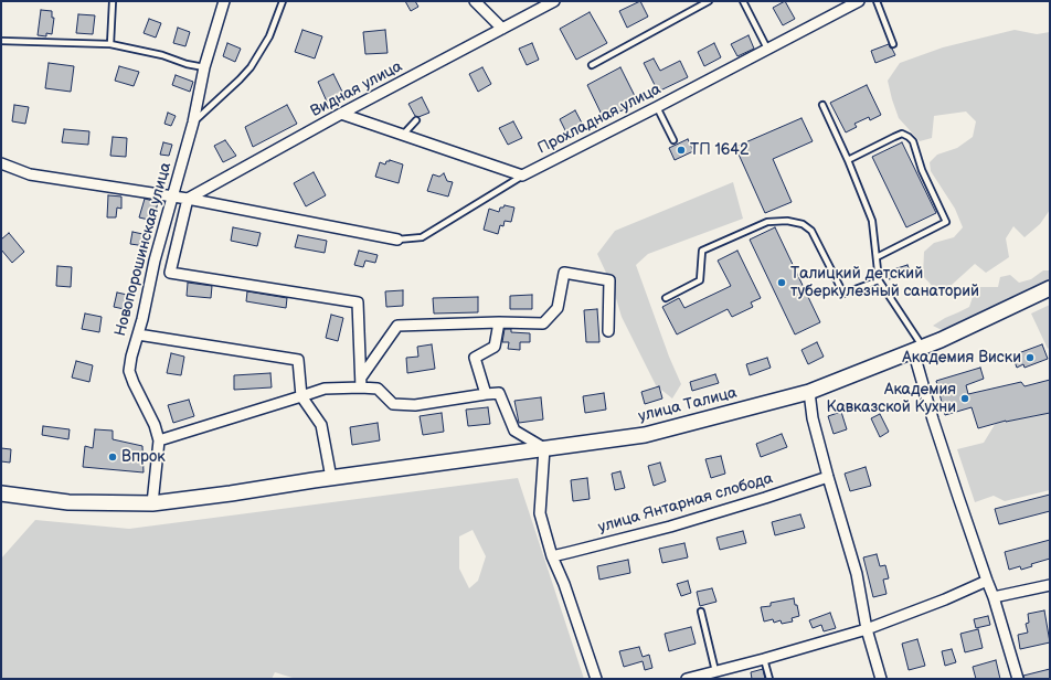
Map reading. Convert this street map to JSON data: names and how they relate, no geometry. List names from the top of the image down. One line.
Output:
{"streets":{"street":["Видная улица","Прохладная улица","Новопорошинская улица","улица Талица","улица Янтарная слобода"]},"crossings":[["Новопорошинская улица","улица Талица"]],"places":["ТП 1642","Талицкий детский туберкулезный санаторий","Академия Виски","Академия Кавказской Кухни","Впрок"]}
